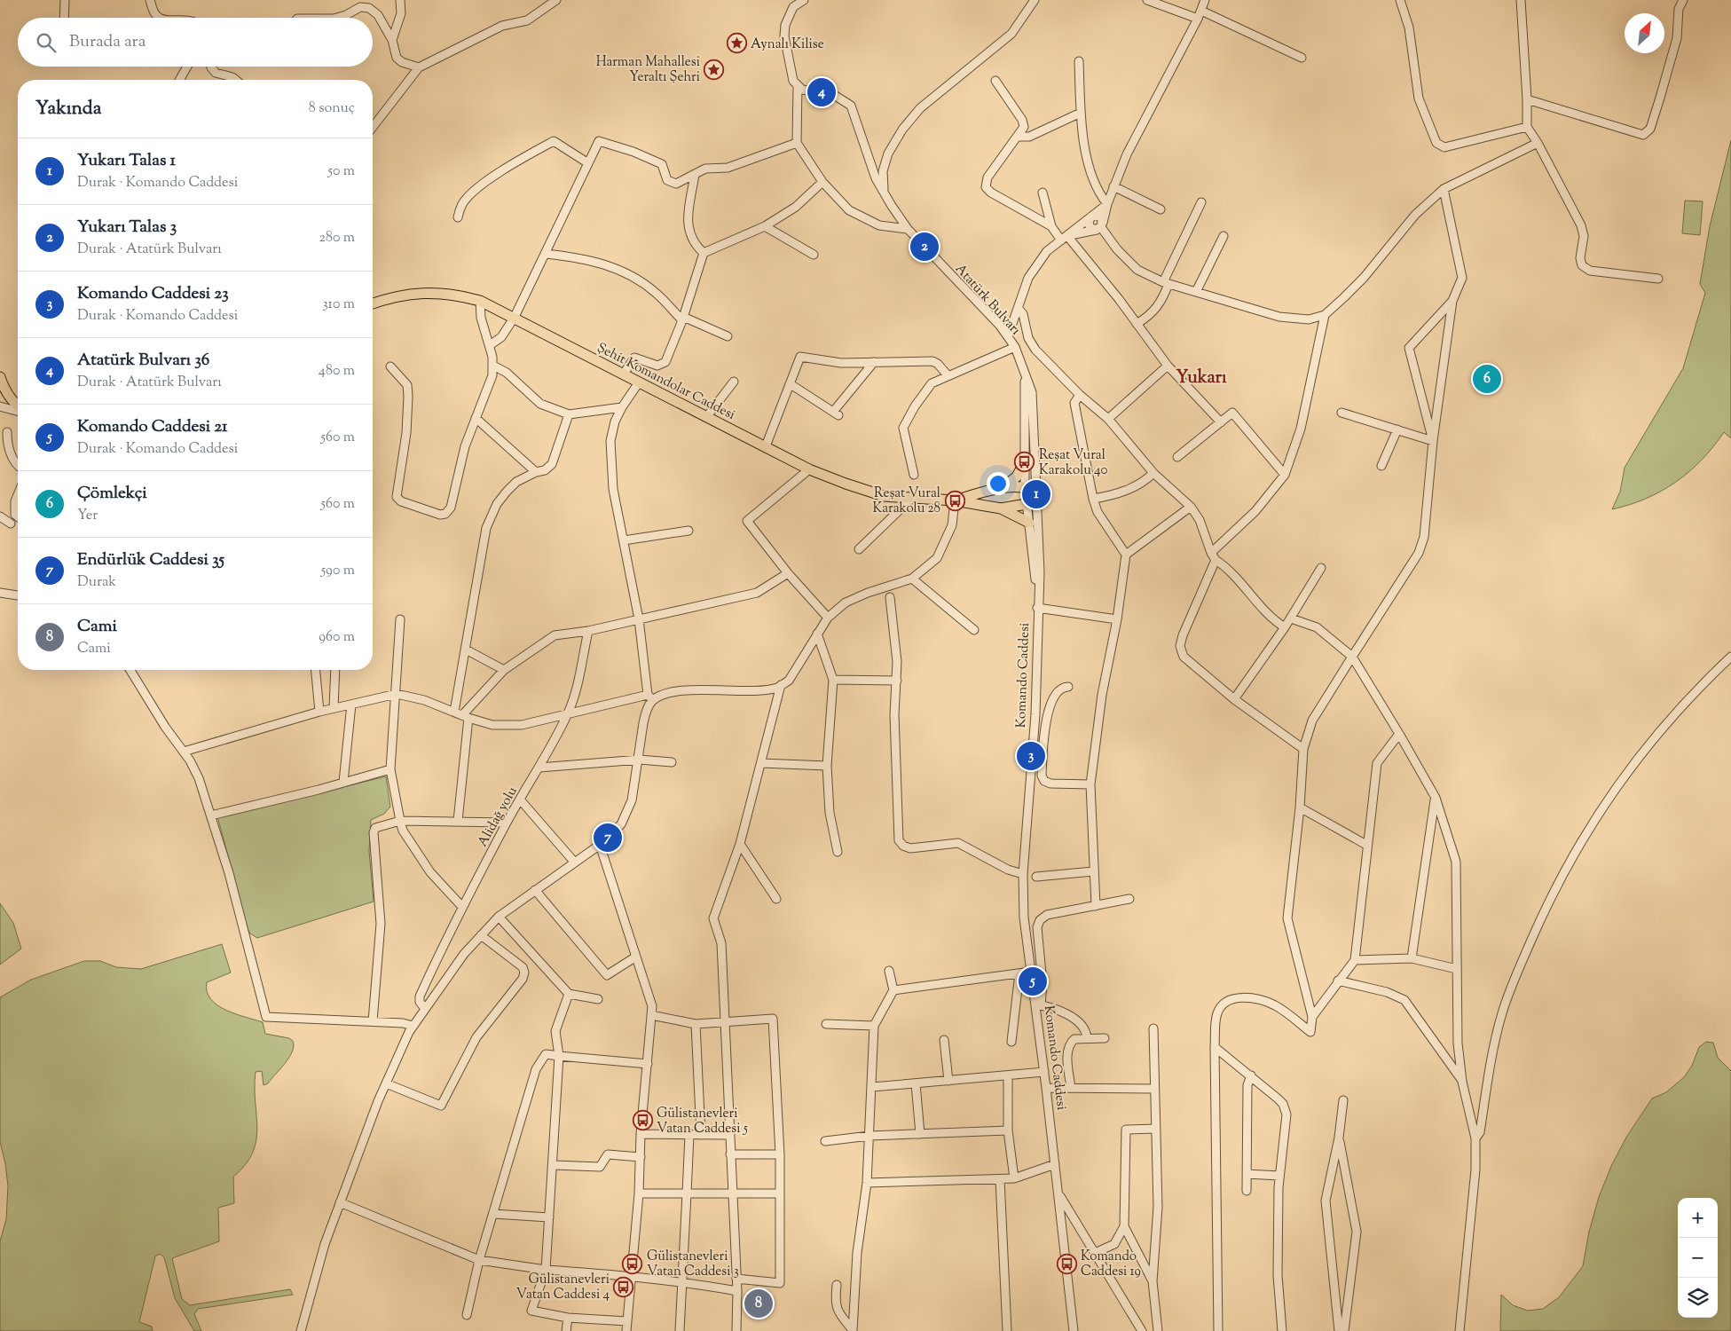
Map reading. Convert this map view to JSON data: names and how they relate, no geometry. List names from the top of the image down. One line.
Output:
{"streets":{"main road":["Şehit Komandolar Caddesi"],"street":["Atatürk Bulvarı","Komando Caddesi","Alidağ yolu"]},"crossings":[["Atatürk Bulvarı","Komando Caddesi"]],"districts":["Yukarı"],"places":{"place":["Aynalı Kilise","Harman Mahallesi Yeraltı Şehri"],"bus stop":["Reşat Vural Karakolu 40","Reşat Vural Karakolu 28","Gülistanevleri Vatan Caddesi 5","Gülistanevleri Vatan Caddesi 3","Komando Caddesi 19","Gülistanevleri Vatan Caddesi 4"]},"north":"top right","page":{"search":"Burada ara","pins":["4","2","6","1","3","7","5","8"],"heading":["Yakında","8 sonuç"],"list":[{"mark":"1","name":"Yukarı Talas 1","note":"Durak · Komando Caddesi","value":"50 m"},{"mark":"2","name":"Yukarı Talas 3","note":"Durak · Atatürk Bulvarı","value":"280 m"},{"mark":"3","name":"Komando Caddesi 23","note":"Durak · Komando Caddesi","value":"310 m"},{"mark":"4","name":"Atatürk Bulvarı 36","note":"Durak · Atatürk Bulvarı","value":"480 m"},{"mark":"5","name":"Komando Caddesi 21","note":"Durak · Komando Caddesi","value":"560 m"},{"mark":"6","name":"Çömlekçi","note":"Yer","value":"560 m"},{"mark":"7","name":"Endürlük Caddesi 35","note":"Durak","value":"590 m"},{"mark":"8","name":"Cami","note":"Cami","value":"960 m"}],"map_buttons":["+","−"]}}
